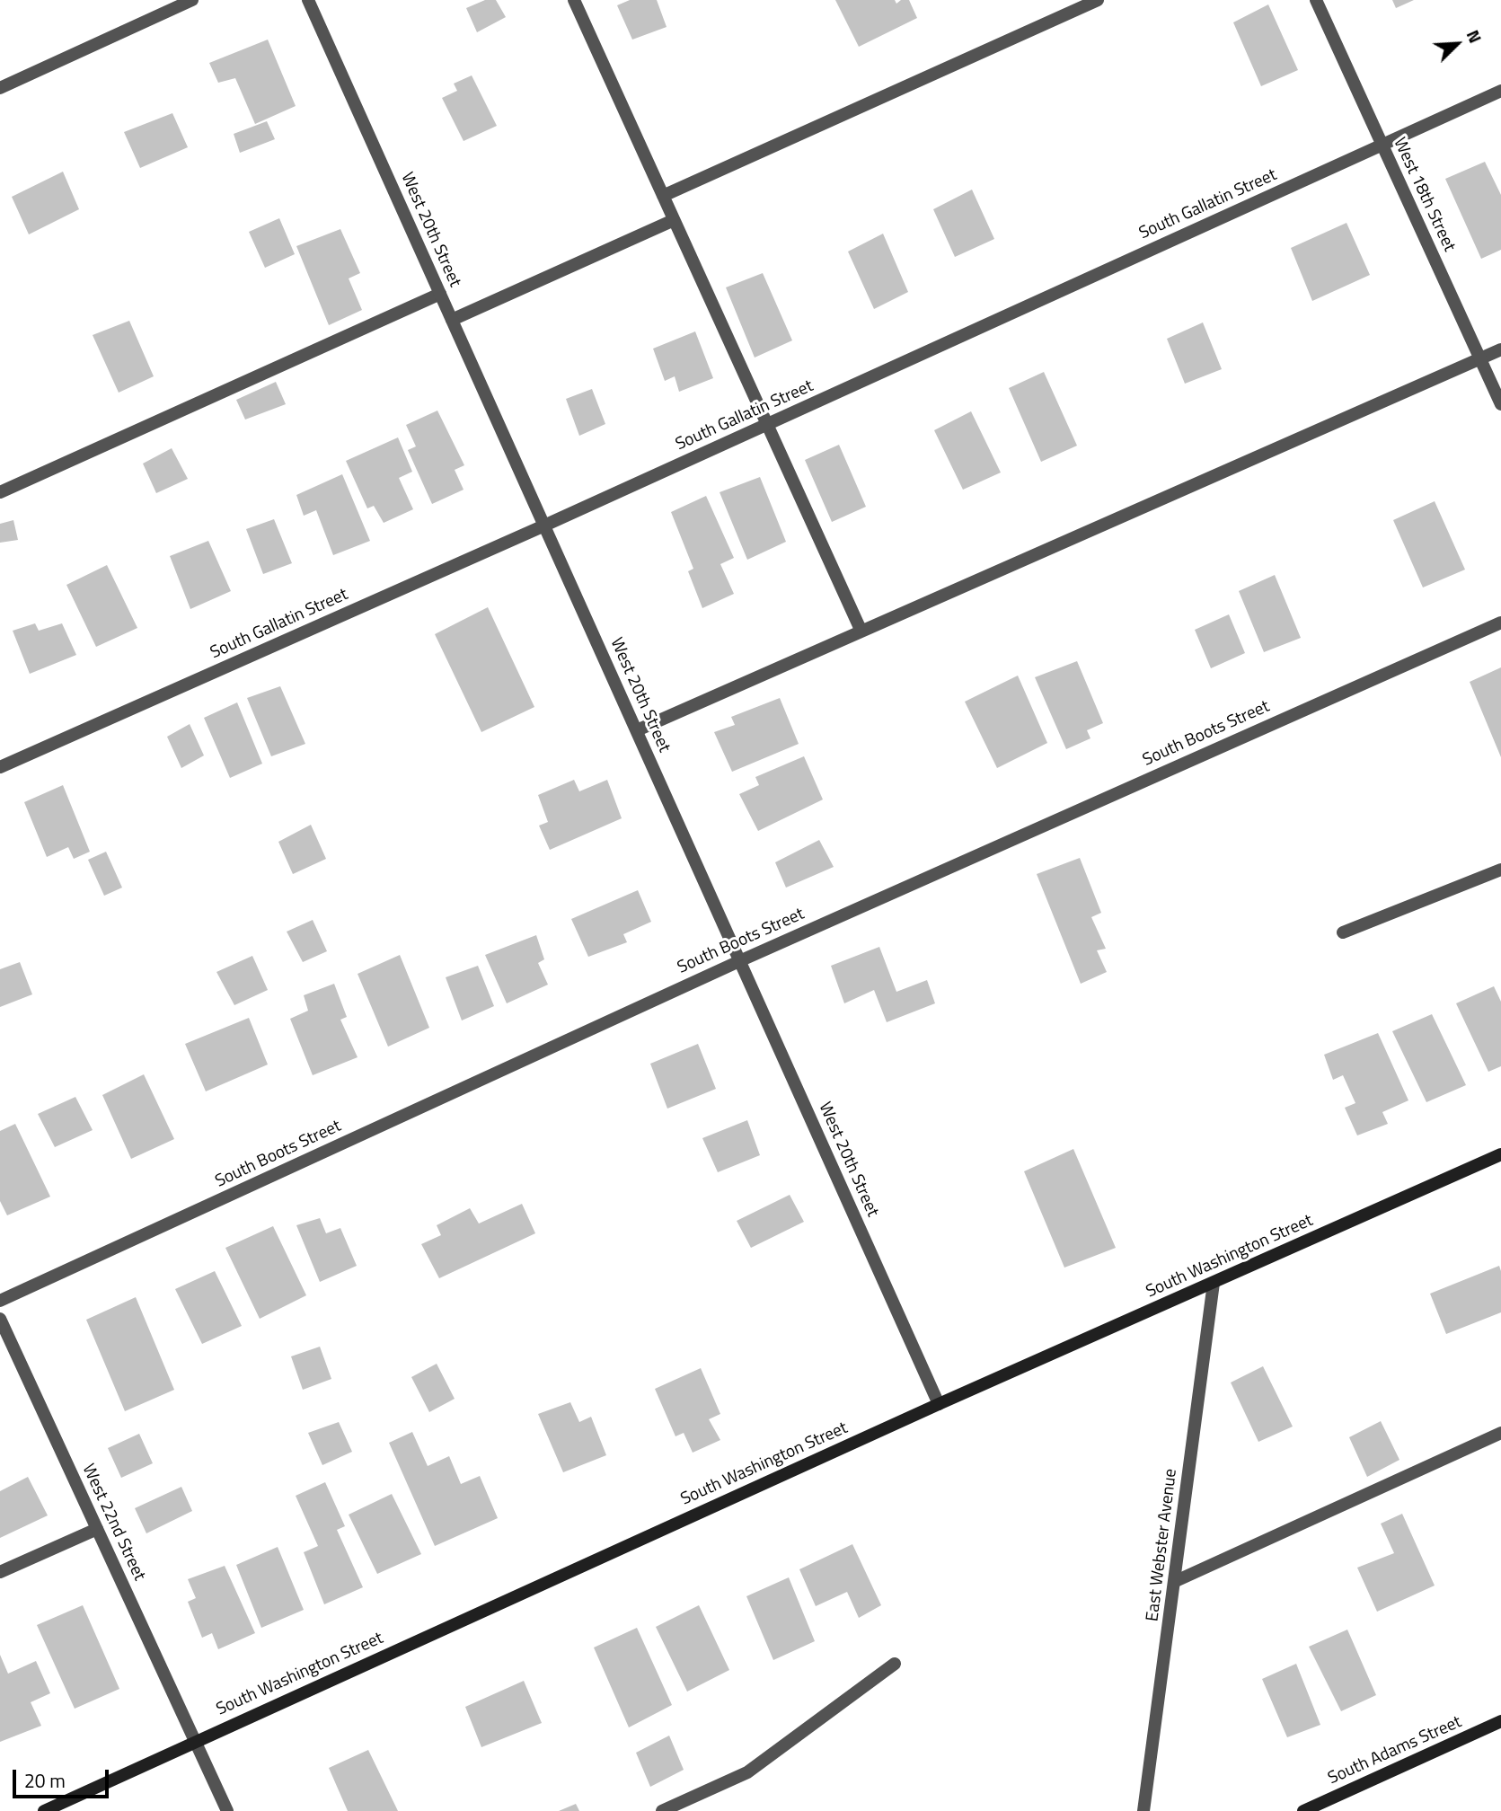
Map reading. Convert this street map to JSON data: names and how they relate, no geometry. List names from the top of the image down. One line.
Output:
{"streets":{"main road":["South Washington Street","South Adams Street"],"street":["West 18th Street","South Gallatin Street","West 20th Street","South Boots Street","West 22nd Street","East Webster Avenue"]},"crossings":[["West 18th Street","South Gallatin Street"],["South Gallatin Street","West 20th Street"],["West 20th Street","South Boots Street"],["West 20th Street","South Washington Street"],["South Washington Street","West 22nd Street"],["South Washington Street","East Webster Avenue"]],"scale_bar":"20 m","north":"top right"}
